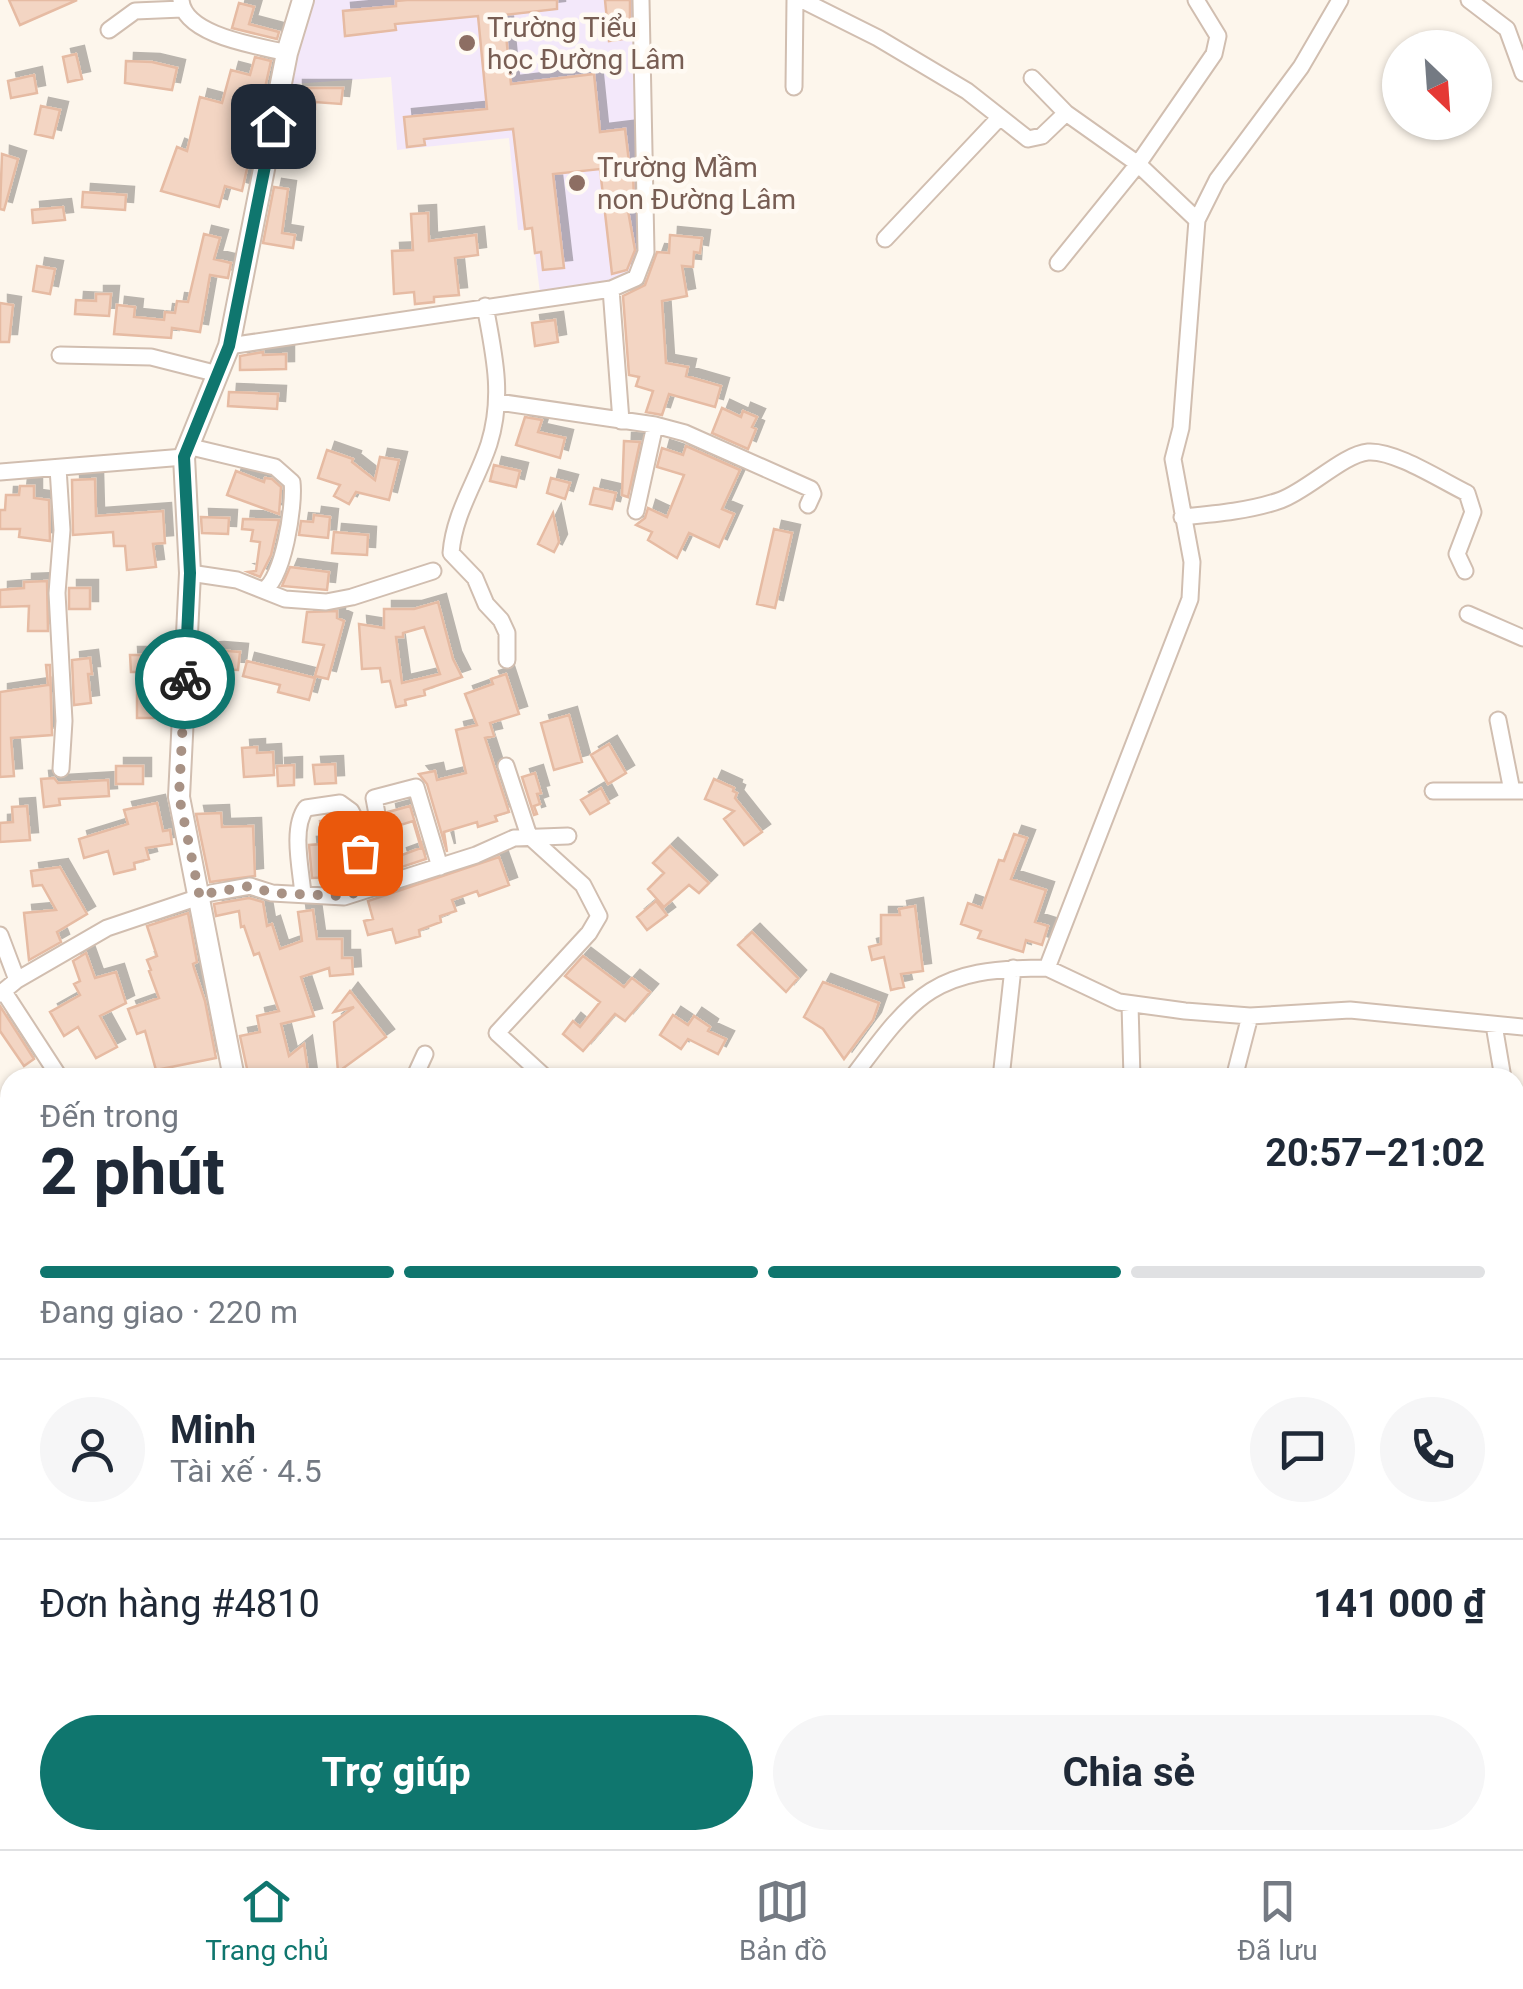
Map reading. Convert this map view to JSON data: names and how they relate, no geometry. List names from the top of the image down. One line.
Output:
{"places":["Trường Tiểu học Đường Lâm","Trường Mầm non Đường Lâm"],"north":"bottom right","page":{"heading":["2 phút","Đến trong","20:57–21:02"],"panel":["Minh","Tài xế · 4.5","Đơn hàng #4810","141 000 ₫"],"bar":"Đang giao · 220 m","buttons":["Trợ giúp","Chia sẻ"],"tabs":["Trang chủ","Bản đồ","Đã lưu"]}}
